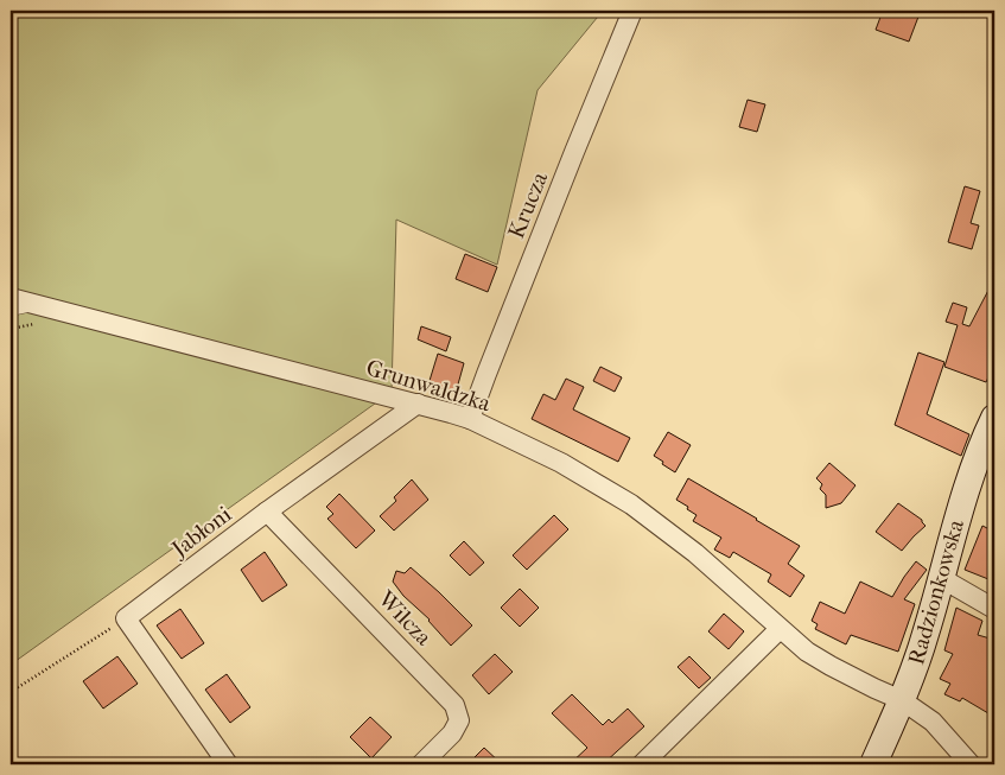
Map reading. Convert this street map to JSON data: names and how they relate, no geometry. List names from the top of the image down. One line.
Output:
{"streets":{"street":["Krucza","Grunwaldzka","Jabłoni","Radzionkowska","Wilcza"]},"crossings":[["Krucza","Grunwaldzka"],["Grunwaldzka","Jabłoni"],["Grunwaldzka","Radzionkowska"],["Jabłoni","Wilcza"]]}
